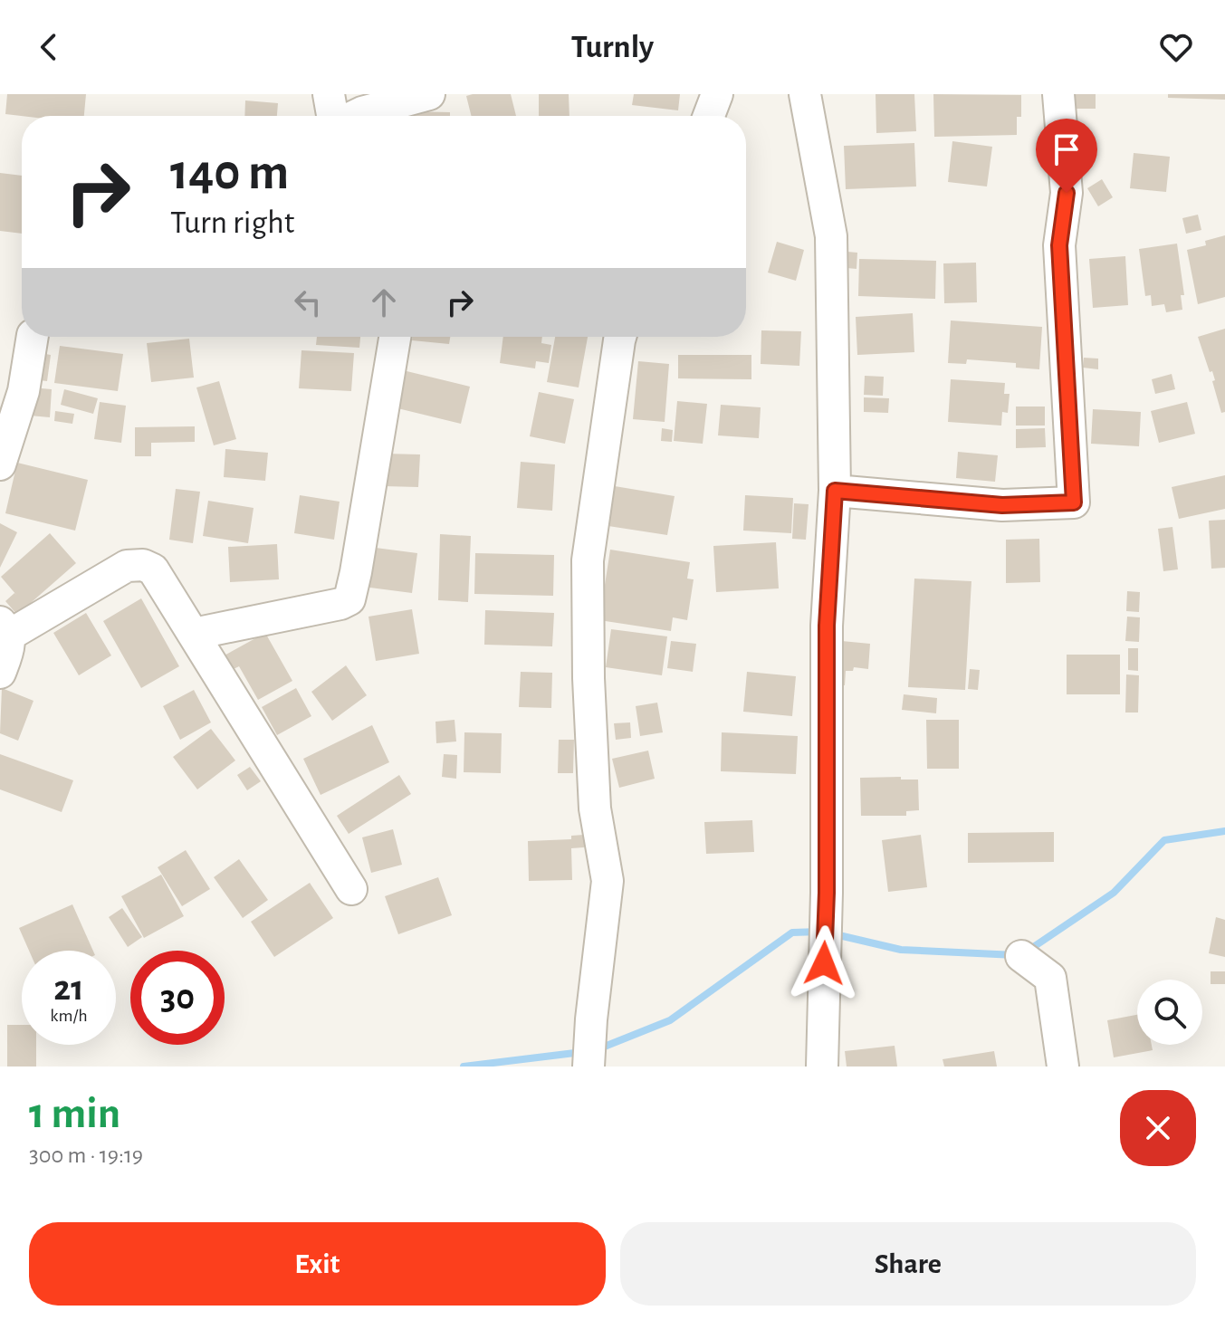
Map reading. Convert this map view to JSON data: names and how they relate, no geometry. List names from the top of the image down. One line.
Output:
{"page":{"header":"Turnly","turn":["140 m","Turn right"],"speed":"21 km/h","limit":"30","heading":["1 min","300 m · 19:19"],"buttons":["Exit","Share"]}}
